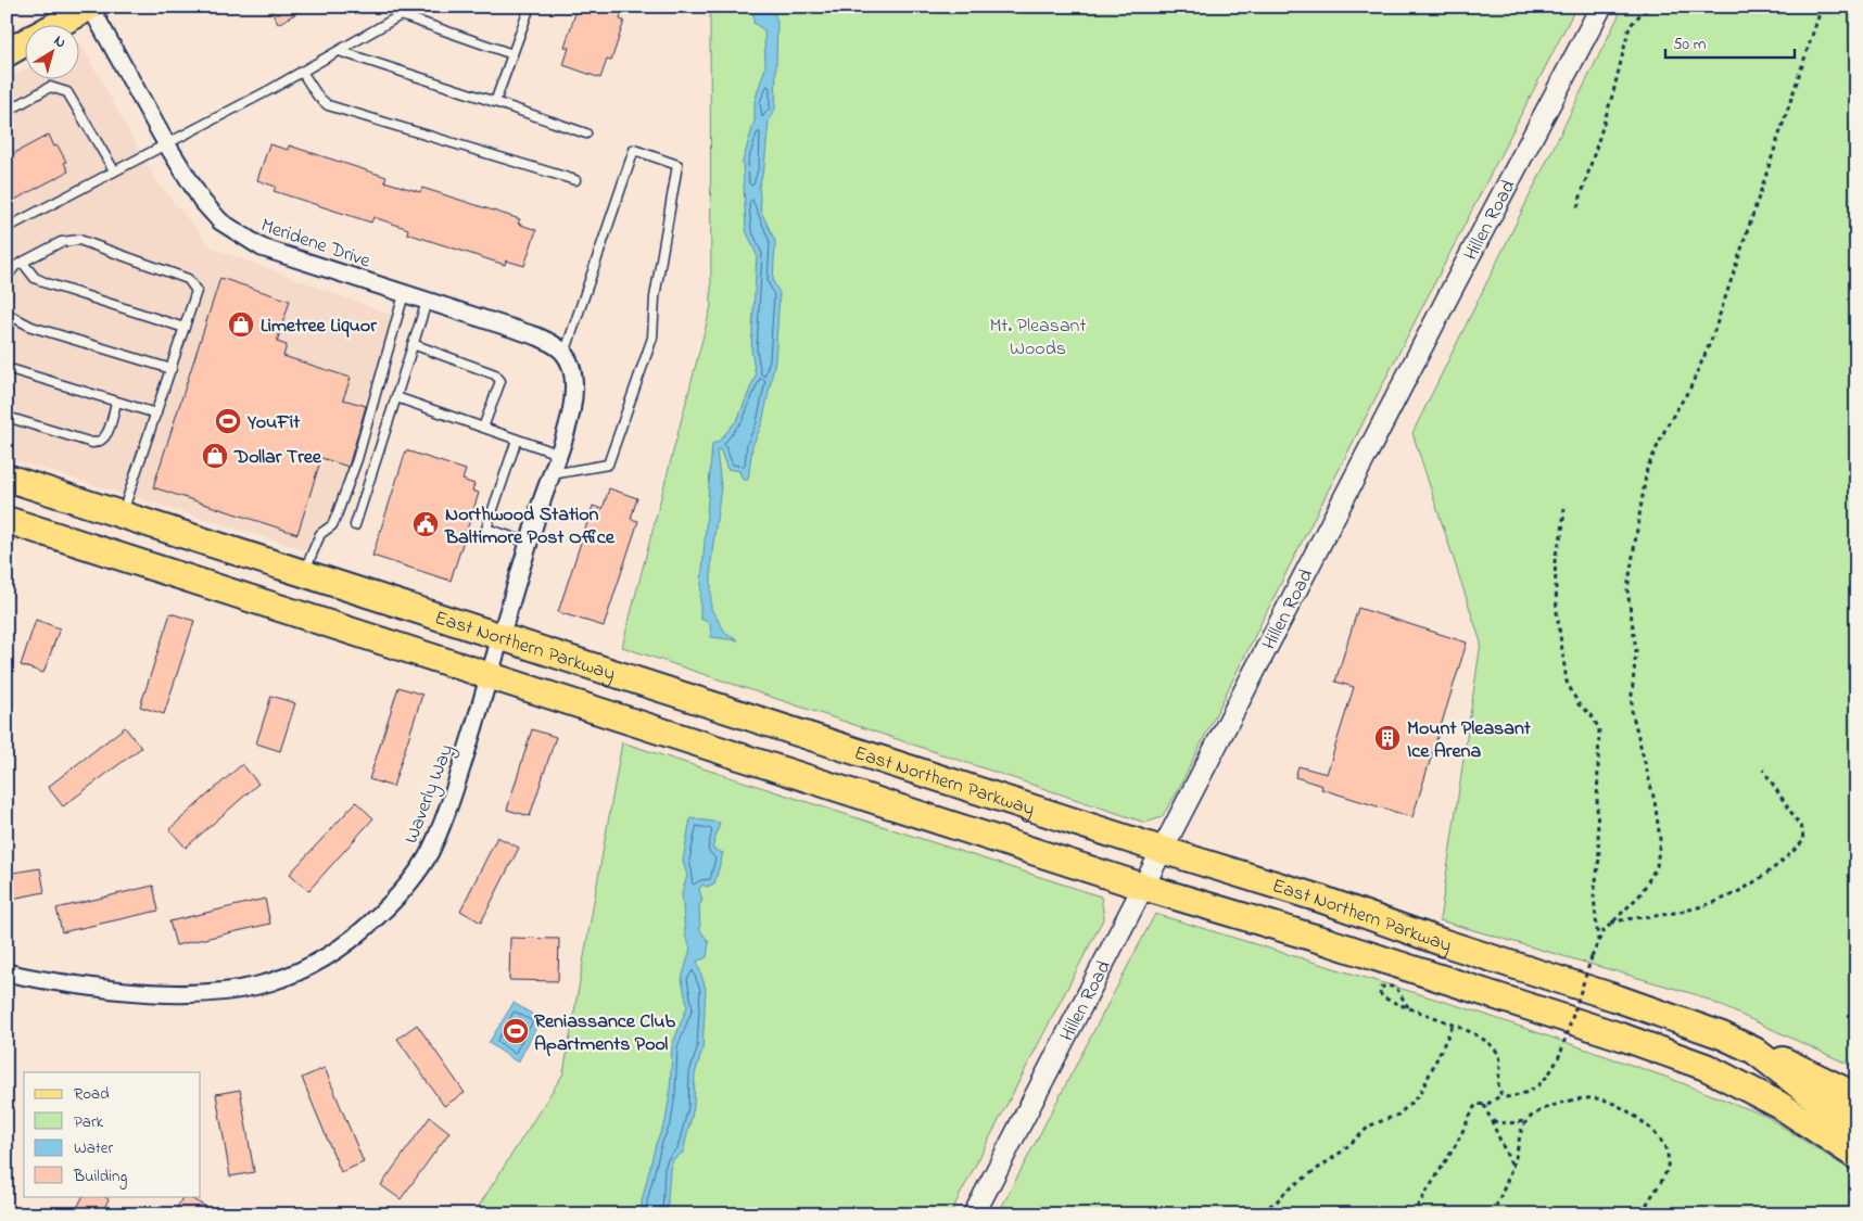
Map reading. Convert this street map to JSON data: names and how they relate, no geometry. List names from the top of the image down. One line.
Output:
{"streets":{"main road":["East Northern Parkway"],"street":["Hillen Road","Meridene Drive","Waverly Way"]},"crossings":[["Hillen Road","East Northern Parkway"],["Meridene Drive","Waverly Way"],["East Northern Parkway","Waverly Way"]],"parks":["Mt. Pleasant Woods"],"places":{"shop":["Limetree Liquor","Dollar Tree"],"sports":["YouFit","Reniassance Club Apartments Pool"],"public building":["Northwood Station Baltimore Post Office"],"building":["Mount Pleasant Ice Arena"]},"legend":["Road","Park","Water","Building"],"scale_bar":"50 m","north":"top right"}
